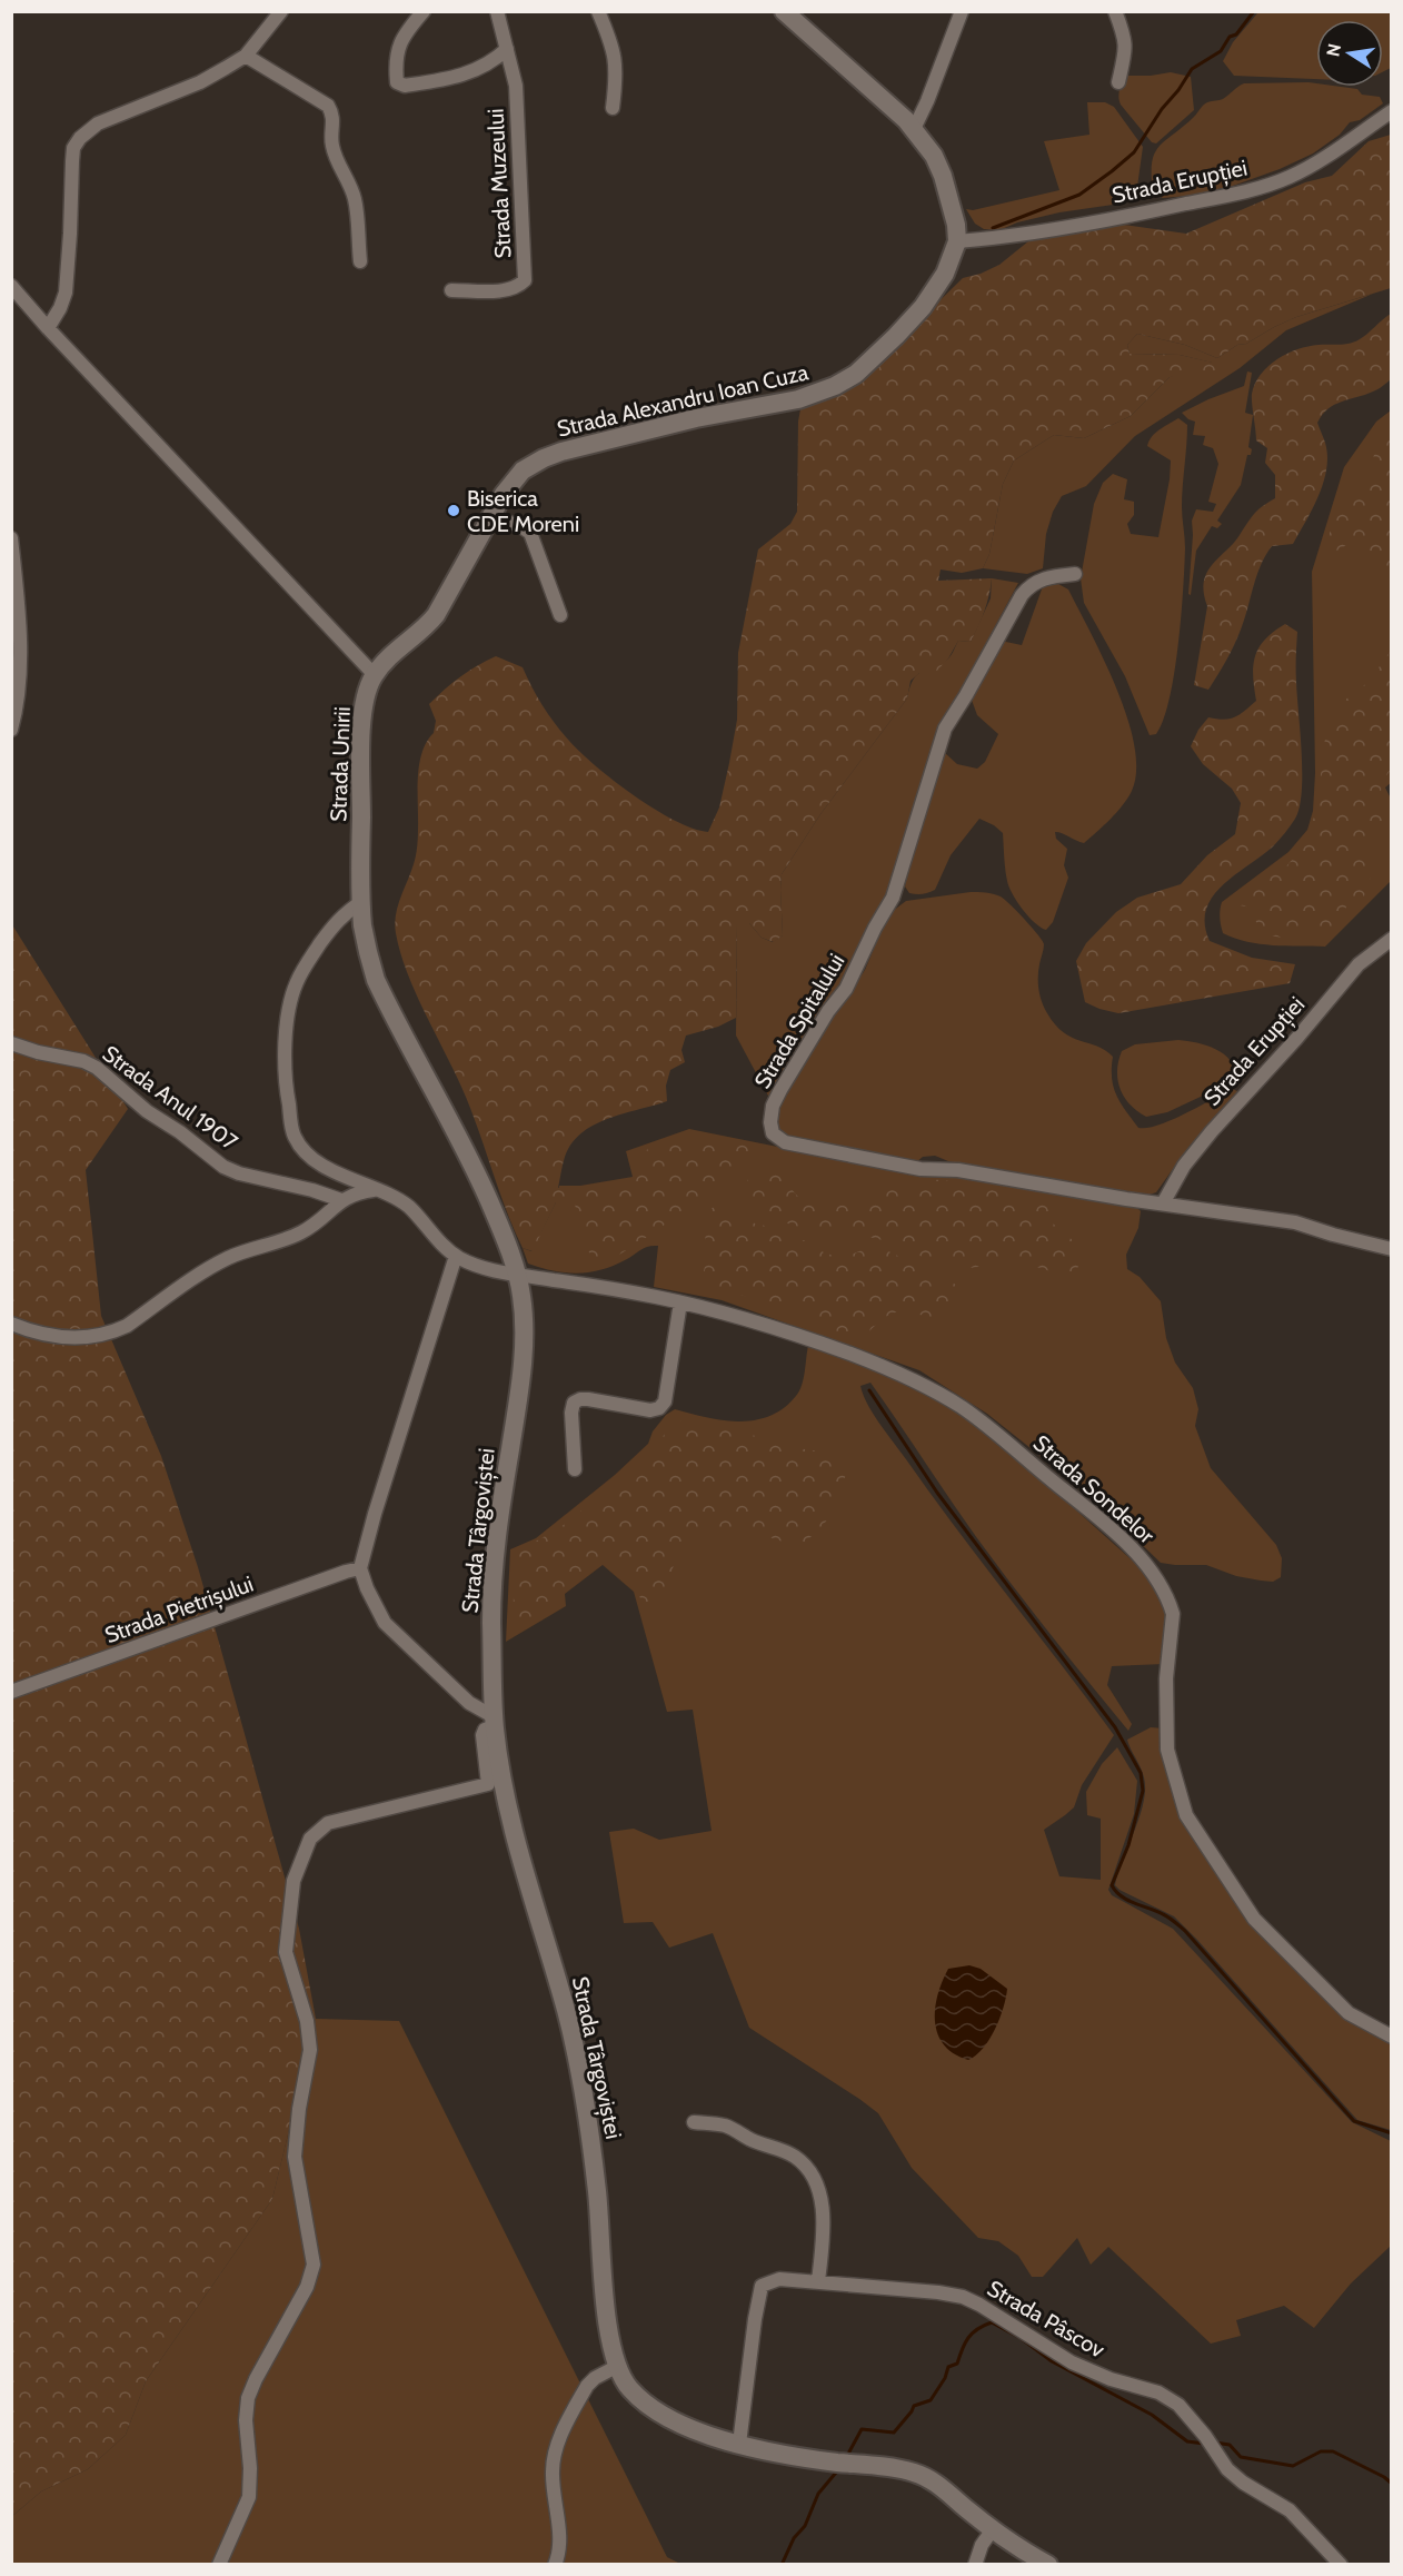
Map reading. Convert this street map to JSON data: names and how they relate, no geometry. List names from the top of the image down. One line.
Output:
{"streets":{"main road":["Strada Alexandru Ioan Cuza","Strada Unirii","Strada Târgoviștei"],"street":["Strada Erupției","Strada Muzeului","Strada Spitalului","Strada Anul 1907","Strada Sondelor","Strada Pietrișului","Strada Pâscov"]},"crossings":[["Strada Erupției","Strada Alexandru Ioan Cuza"],["Strada Erupției","Strada Spitalului"],["Strada Alexandru Ioan Cuza","Strada Unirii"],["Strada Unirii","Strada Târgoviștei"],["Strada Sondelor","Strada Târgoviștei"],["Strada Târgoviștei","Strada Pâscov"]],"places":["Biserica CDE Moreni"],"north":"left"}
